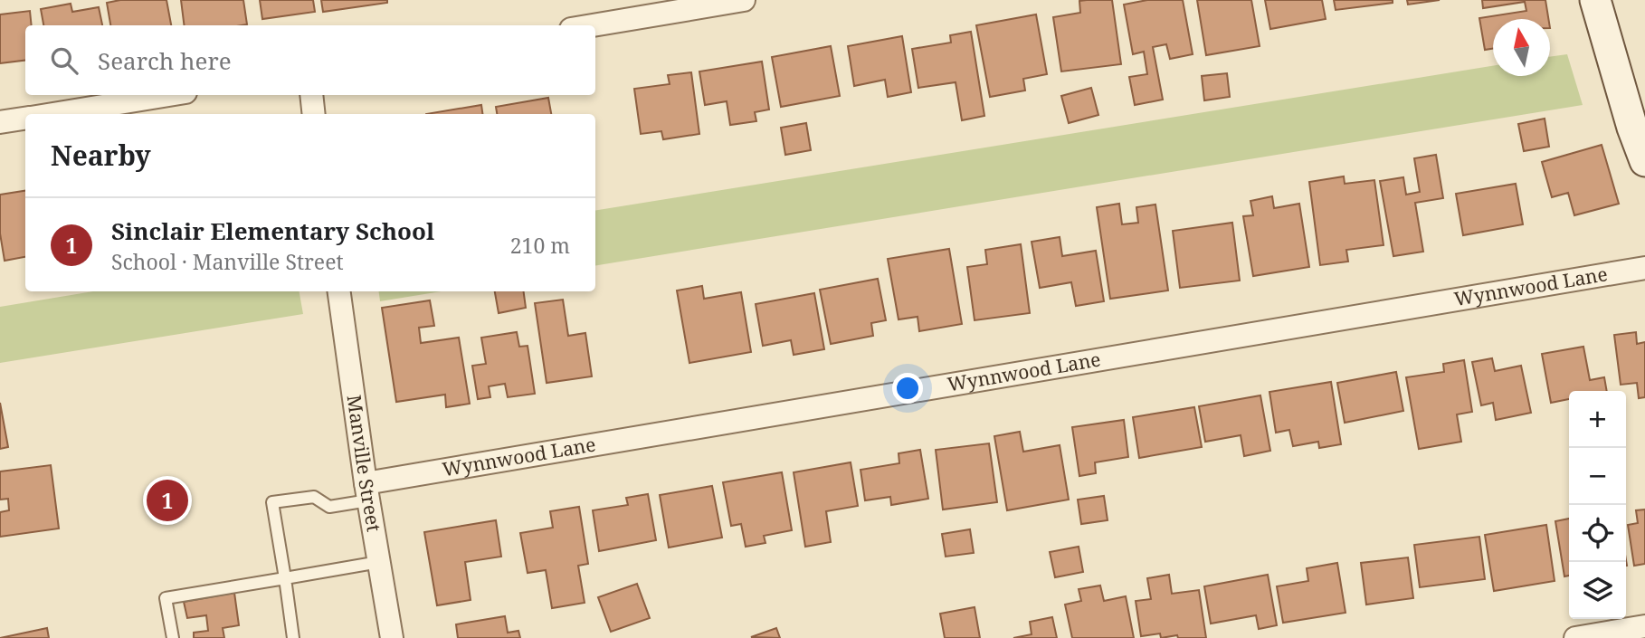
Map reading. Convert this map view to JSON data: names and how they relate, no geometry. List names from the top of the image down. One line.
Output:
{"streets":{"street":["Wynnwood Lane","Manville Street"]},"crossings":[["Wynnwood Lane","Manville Street"]],"north":"top","page":{"search":"Search here","heading":"Nearby","list":[{"mark":"1","name":"Sinclair Elementary School","note":"School · Manville Street","value":"210 m"}],"map_buttons":["+","−"],"pins":"1"}}
